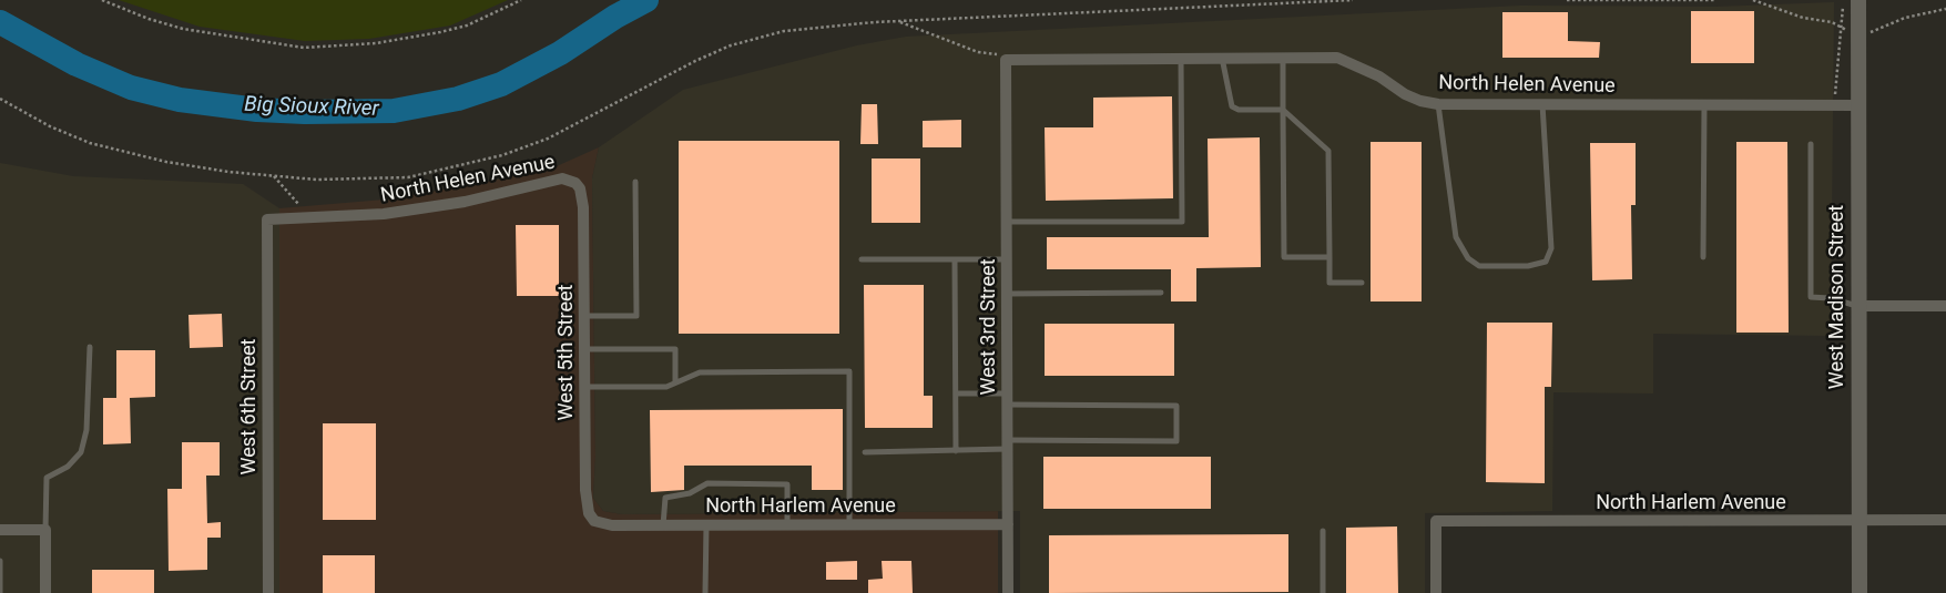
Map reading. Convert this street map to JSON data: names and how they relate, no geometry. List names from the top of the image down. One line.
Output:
{"streets":{"main road":["West Madison Street"],"street":["North Helen Avenue","West 3rd Street","West 5th Street","West 6th Street","North Harlem Avenue"]},"crossings":[["North Helen Avenue","West Madison Street"],["North Helen Avenue","West 3rd Street"],["North Helen Avenue","West 5th Street"],["North Helen Avenue","West 6th Street"],["West Madison Street","North Harlem Avenue"],["West 3rd Street","North Harlem Avenue"],["West 5th Street","North Harlem Avenue"]],"water":["Big Sioux River"]}
